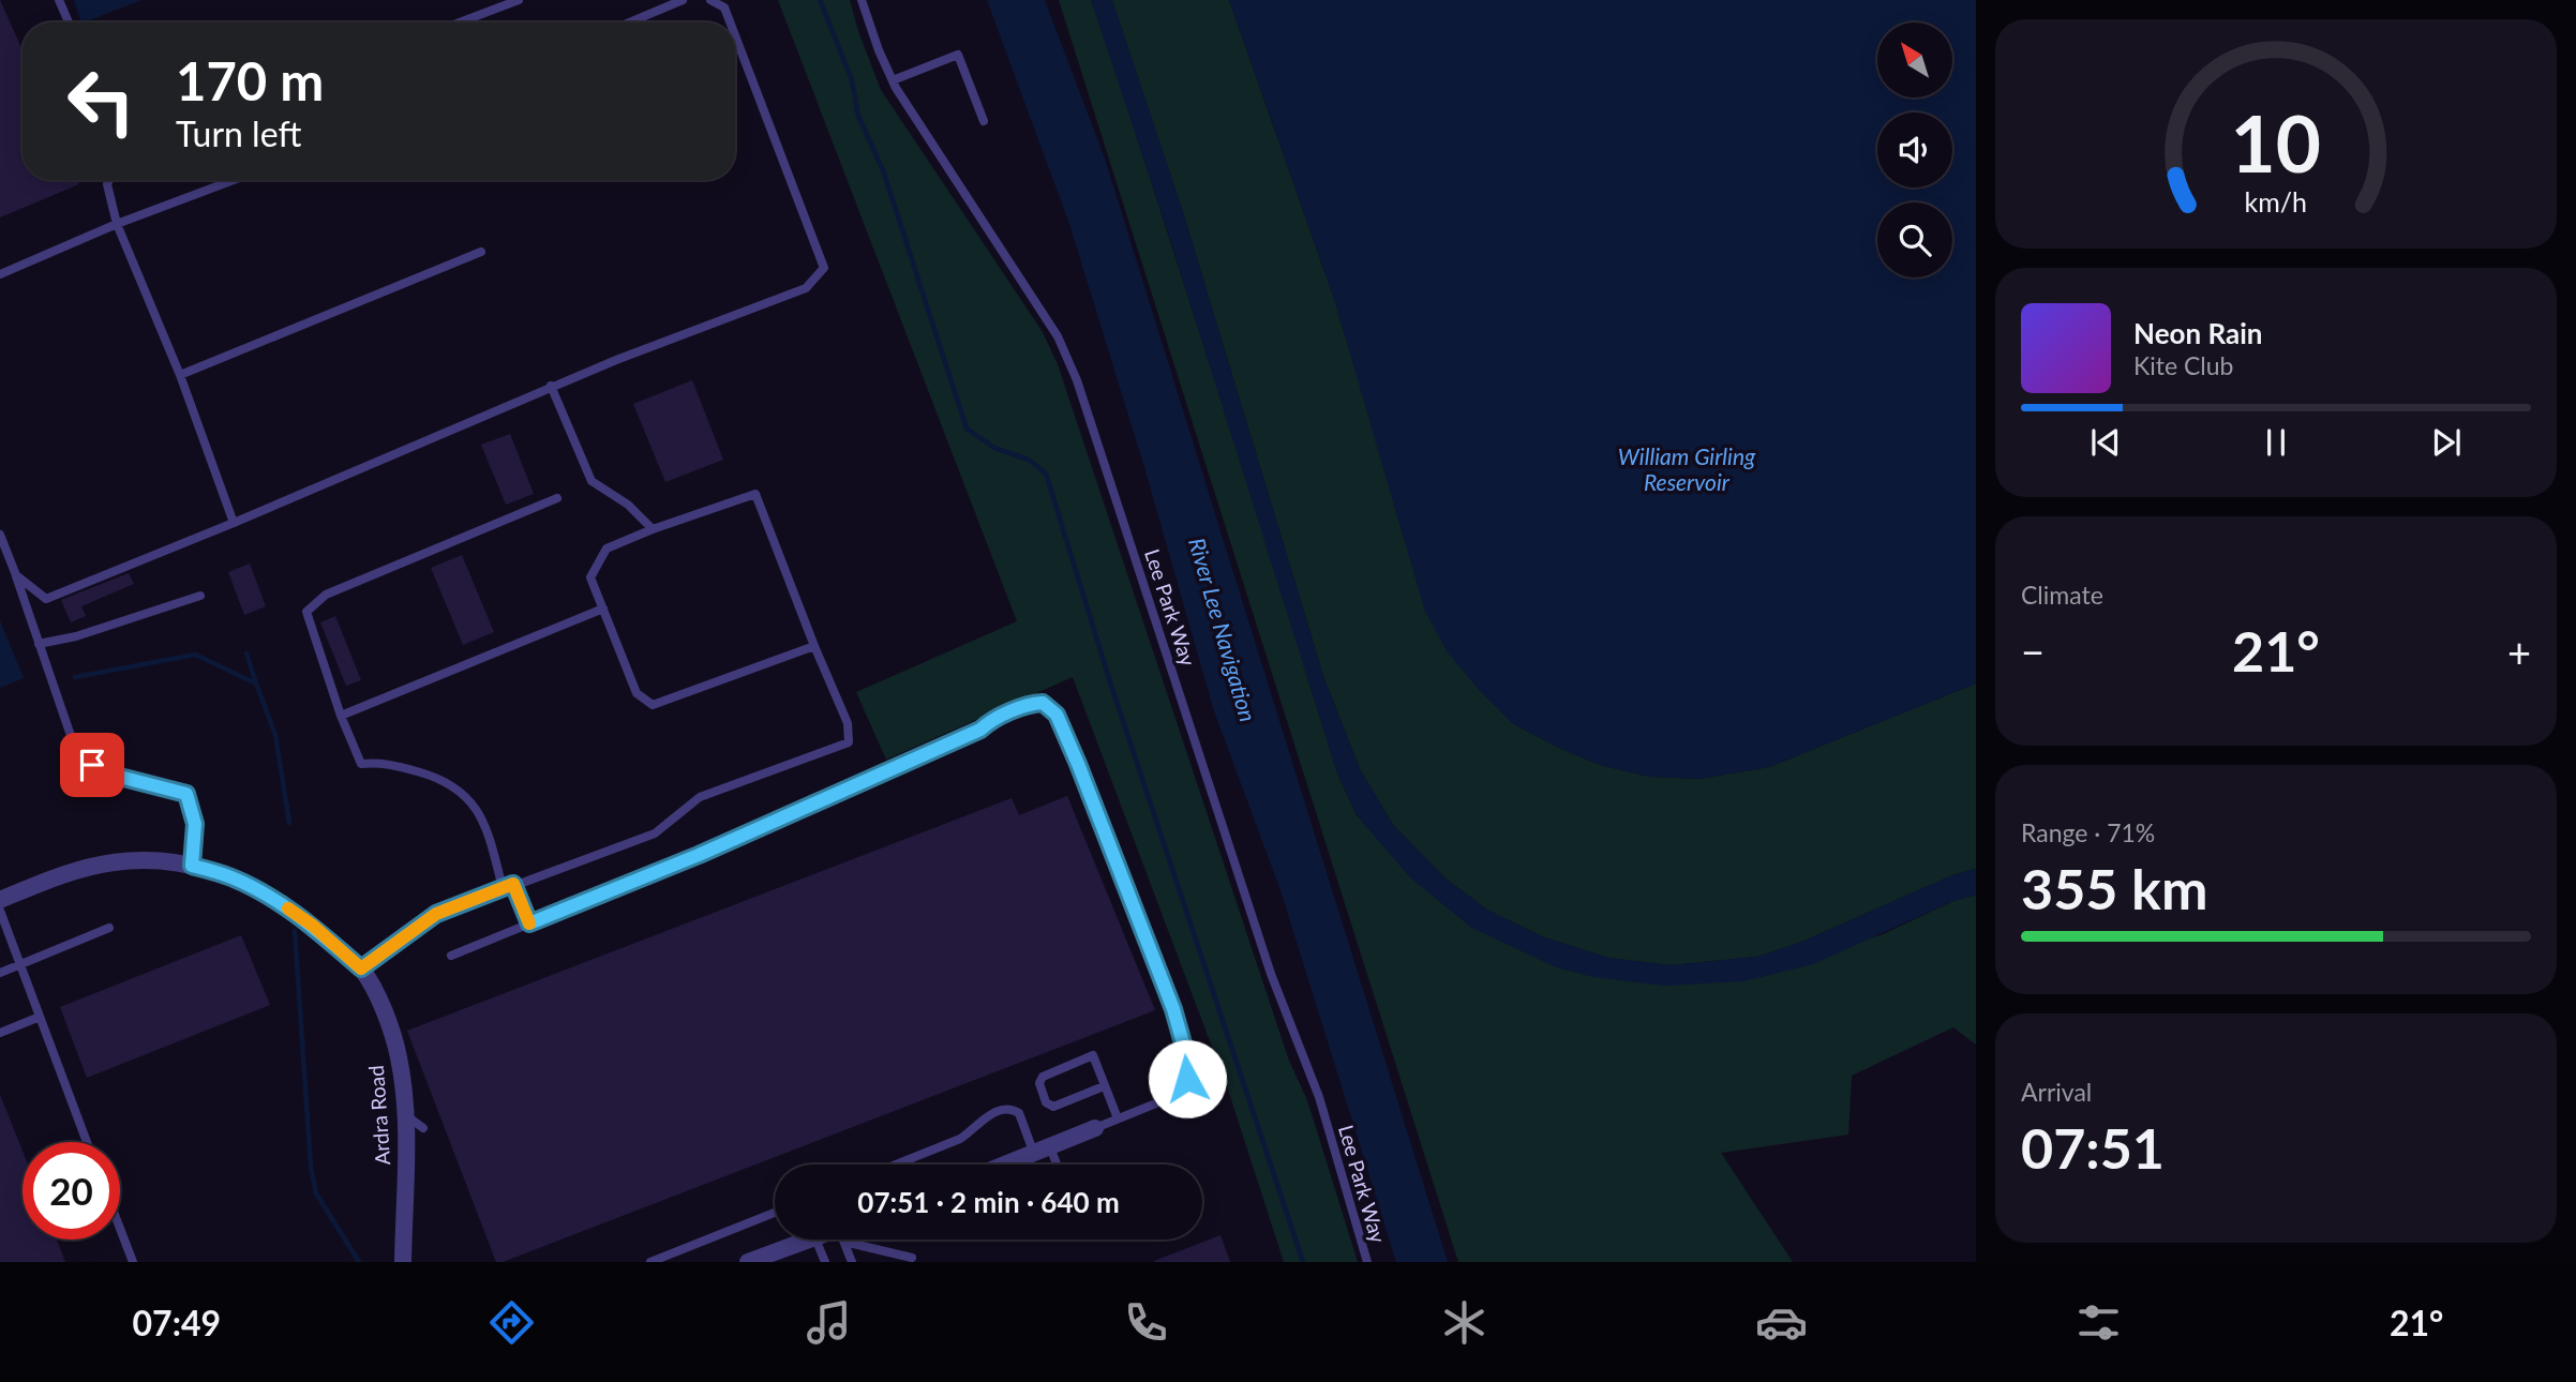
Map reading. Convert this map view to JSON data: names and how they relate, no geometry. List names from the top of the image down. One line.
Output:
{"streets":{"street":["Ardra Road"],"lane":["Lee Park Way"]},"water":["William Girling Reservoir","River Lee Navigation"],"north":"top left","page":{"turn":["170 m","Turn left"],"song":["Neon Rain","Kite Club"],"tile":["Climate",["Range · 71%","355 km"],["Arrival","07:51"]],"heat":["−","21°","+"],"limit":"20","trip":"07:51 · 2 min · 640 m","tabs":["07:49","21°"],"gauge":["10","km/h"]}}
